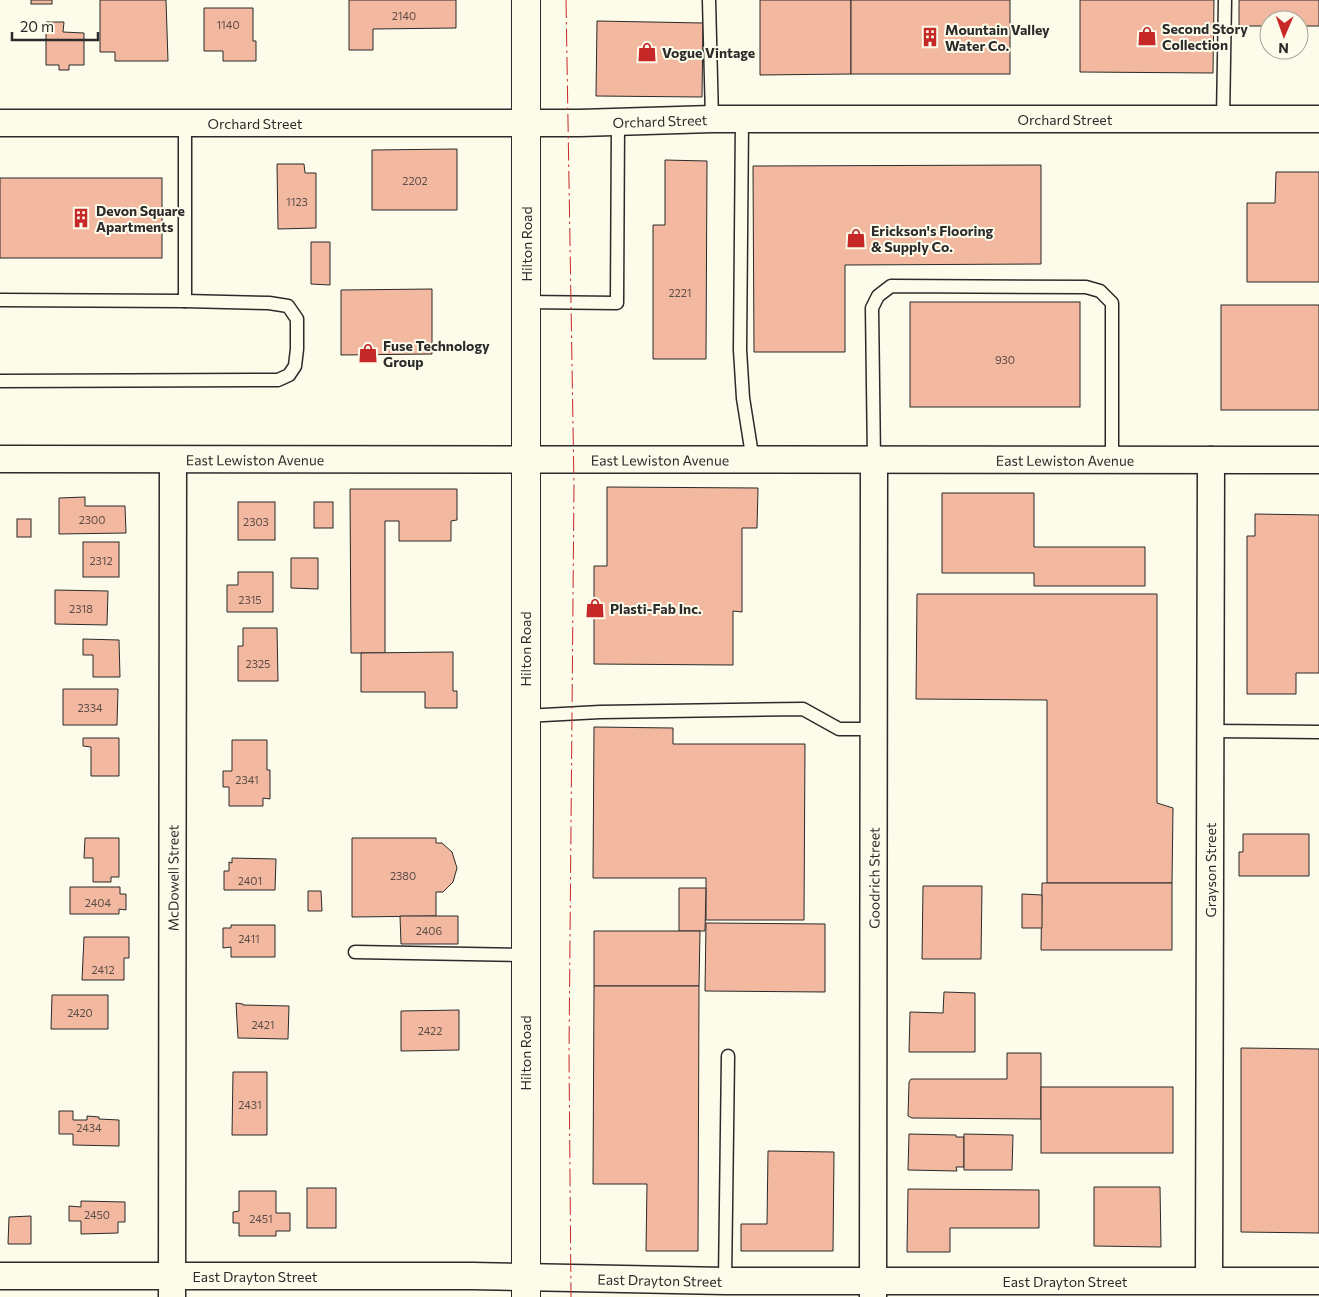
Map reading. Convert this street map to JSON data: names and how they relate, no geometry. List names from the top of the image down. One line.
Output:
{"streets":{"street":["Orchard Street","Hilton Road","East Lewiston Avenue","Grayson Street","McDowell Street","Goodrich Street","East Drayton Street"]},"crossings":[["Orchard Street","Hilton Road"],["Hilton Road","East Lewiston Avenue"],["Hilton Road","East Drayton Street"],["East Lewiston Avenue","Grayson Street"],["East Lewiston Avenue","McDowell Street"],["East Lewiston Avenue","Goodrich Street"],["Grayson Street","East Drayton Street"],["McDowell Street","East Drayton Street"],["Goodrich Street","East Drayton Street"]],"places":{"shop":["Second Story Collection","Vogue Vintage","Erickson's Flooring & Supply Co.","Fuse Technology Group","Plasti-Fab Inc."],"building":["Mountain Valley Water Co.","Devon Square Apartments"]},"house_numbers":["2140","1140","2202","1123","2221","930","2300","2303","2312","2315","2318","2325","2334","2341","2380","2401","2404","2406","2411","2412","2420","2421","2422","2431","2434","2450","2451"],"scale_bar":"20 m","north":"bottom"}
